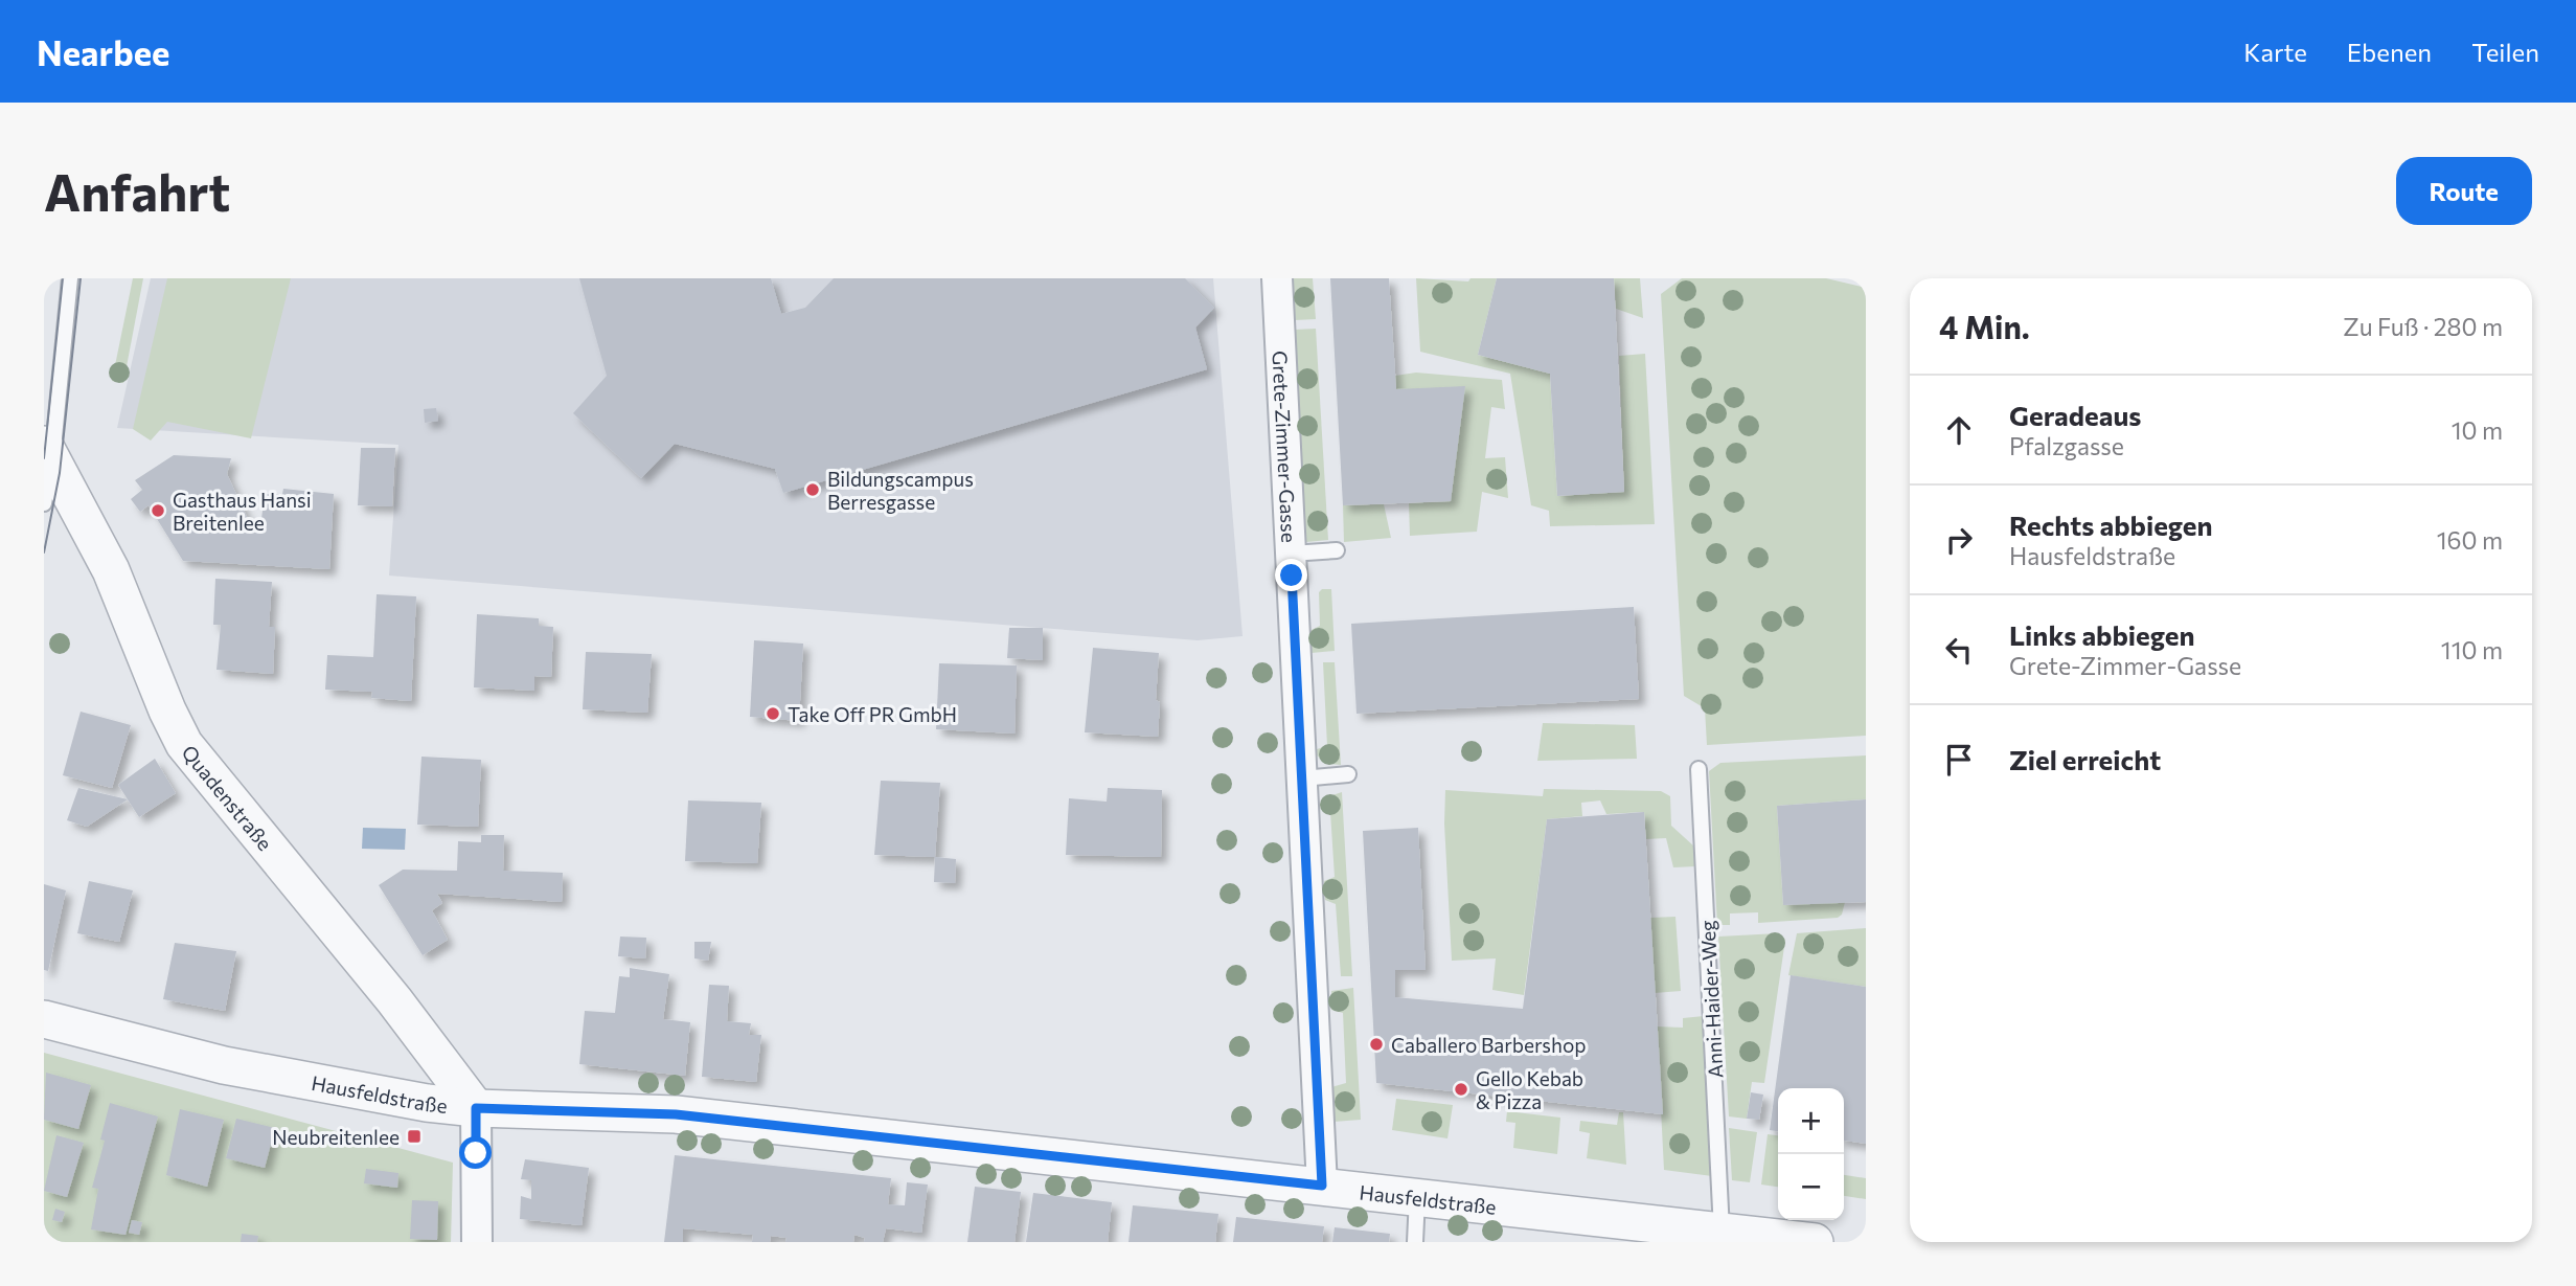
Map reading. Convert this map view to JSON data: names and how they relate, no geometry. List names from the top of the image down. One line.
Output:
{"streets":{"street":["Grete-Zimmer-Gasse","Quadenstraße","Hausfeldstraße"],"lane":["Anni-Haider-Weg"]},"crossings":[["Grete-Zimmer-Gasse","Hausfeldstraße"],["Quadenstraße","Hausfeldstraße"],["Anni-Haider-Weg","Hausfeldstraße"]],"places":{"other":["Bildungscampus Berresgasse","Gasthaus Hansi Breitenlee","Take Off PR GmbH","Caballero Barbershop","Gello Kebab & Pizza"],"transit":["Neubreitenlee"]},"page":{"header":"Nearbee","nav":["Karte","Ebenen","Teilen"],"buttons":"Route","title":"Anfahrt","heading":["4 Min.","Zu Fuß · 280 m"],"list":[["Geradeaus","Pfalzgasse","10 m"],["Rechts abbiegen","Hausfeldstraße","160 m"],["Links abbiegen","Grete-Zimmer-Gasse","110 m"],"Ziel erreicht"],"map_buttons":["+","−"]}}
